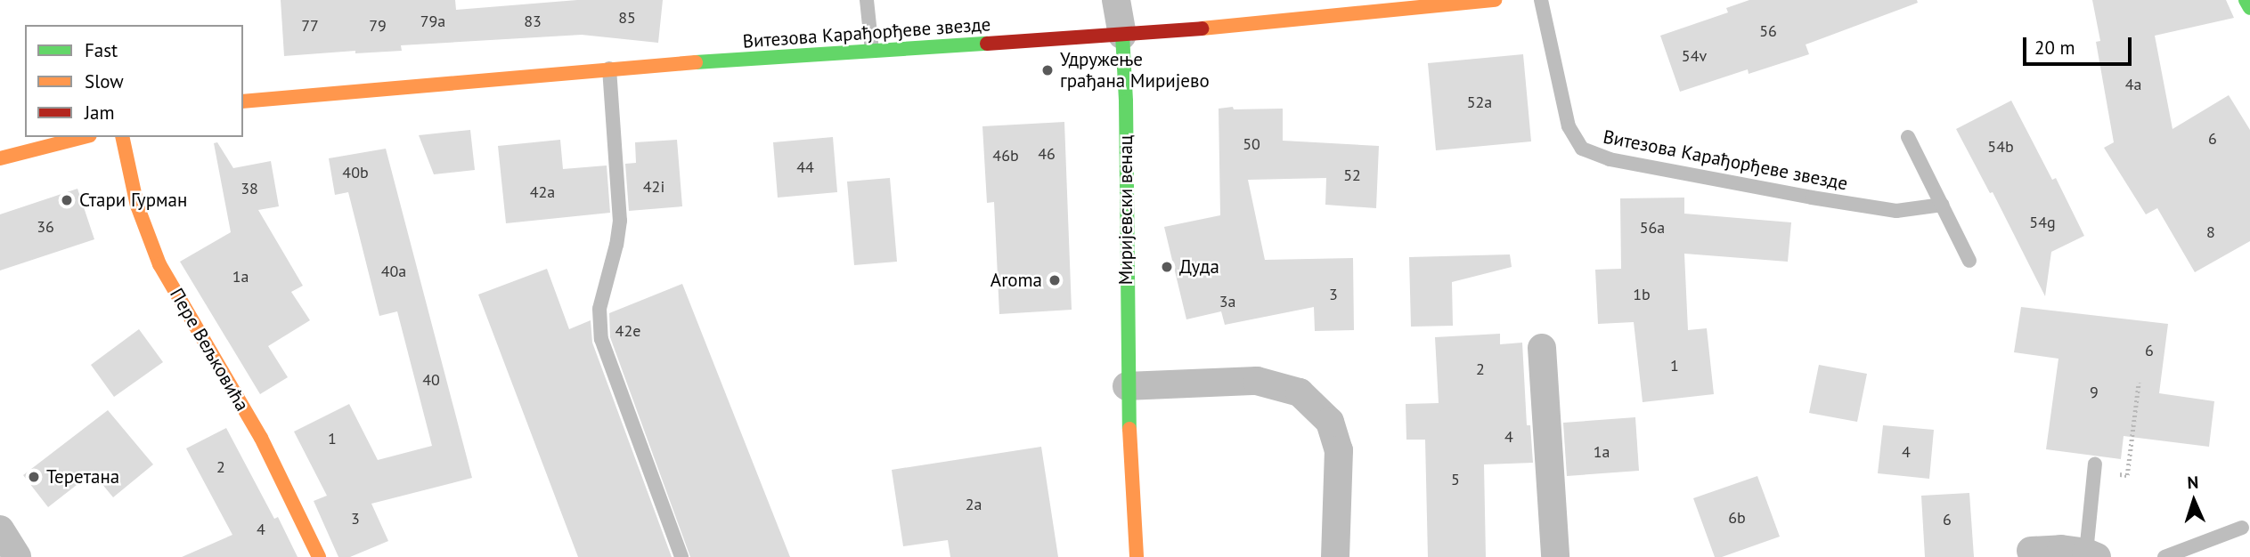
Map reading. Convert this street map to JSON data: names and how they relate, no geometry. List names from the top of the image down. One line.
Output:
{"streets":{"main road":["Витезова Карађорђеве звезде","Миријевски венац","Пере Вељковића"]},"crossings":[["Витезова Карађорђеве звезде","Миријевски венац"]],"places":["Удружење грађана Миријево","Стари Гурман","Дуда","Aroma","Теретана"],"house_numbers":["85","79a","83","77","79","56","54v","4a","52a","6","50","54b","46","46b","44","40b","52","42i","38","42a","54g","36","56a","8","40a","1a","3","1b","3a","42e","6","1","2","40","9","4","1","1a","4","2","5","2a","6b","3","6","4"],"legend":["Fast","Slow","Jam"],"scale_bar":"20 m","north":"top"}
